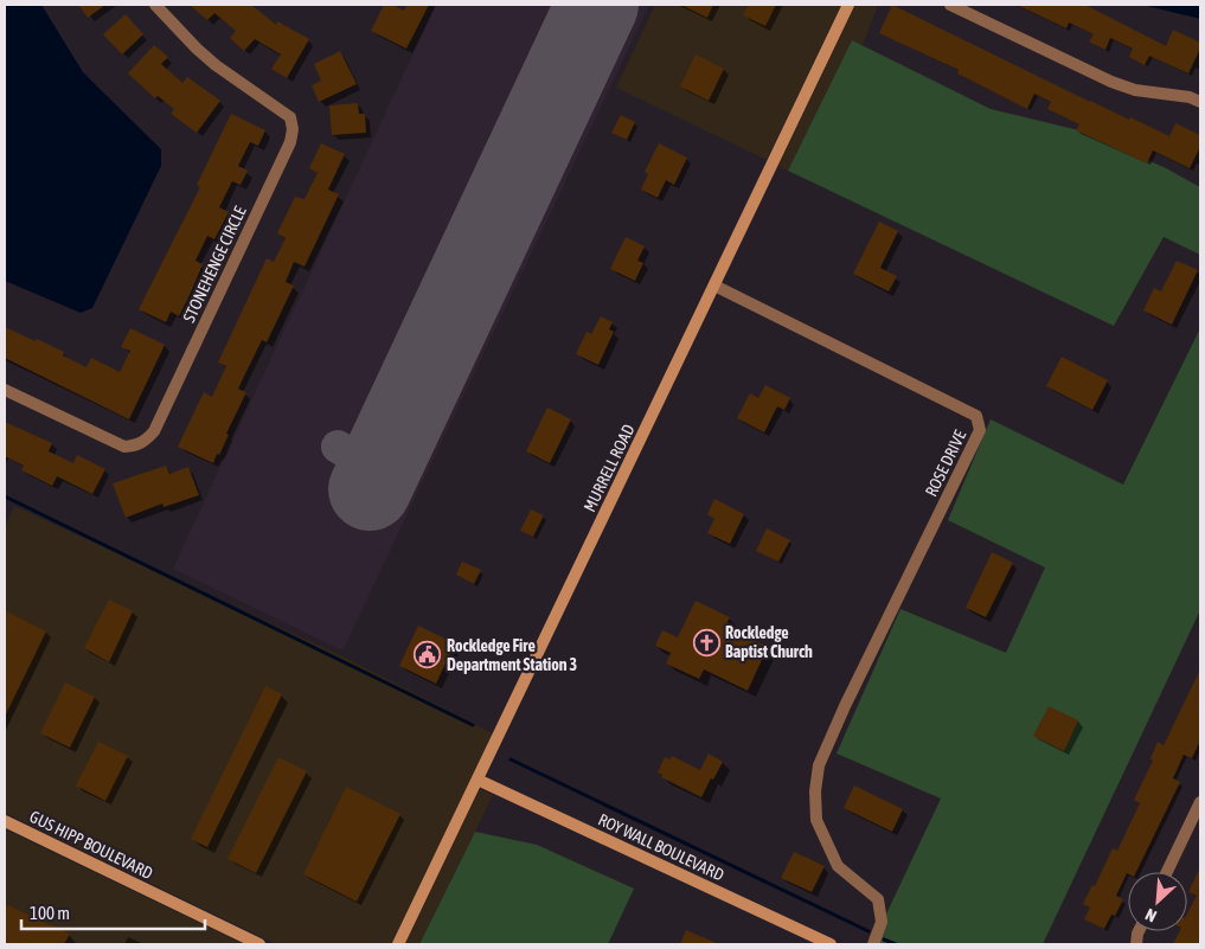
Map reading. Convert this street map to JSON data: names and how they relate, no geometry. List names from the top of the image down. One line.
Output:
{"streets":{"street":["STONEHENGE CIRCLE","ROSE DRIVE","MURRELL ROAD","GUS HIPP BOULEVARD","ROY WALL BOULEVARD"]},"crossings":[["ROSE DRIVE","MURRELL ROAD"],["MURRELL ROAD","ROY WALL BOULEVARD"]],"places":{"church":["Rockledge Baptist Church"],"public building":["Rockledge Fire Department Station 3"]},"scale_bar":"100 m","north":"bottom left"}
